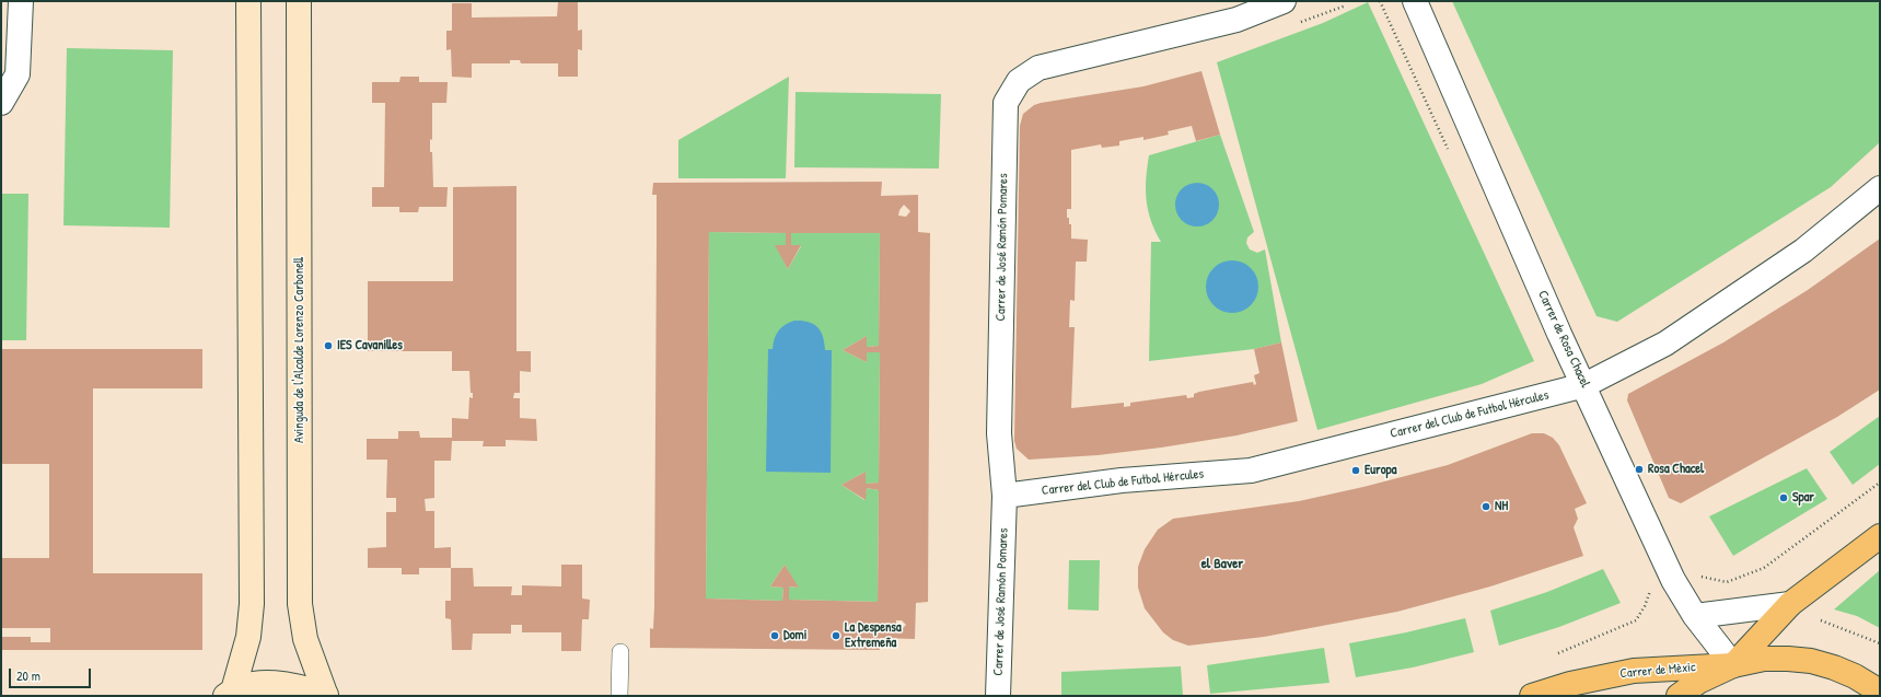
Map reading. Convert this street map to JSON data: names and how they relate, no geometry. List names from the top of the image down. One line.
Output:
{"streets":{"main road":["Avinguda de l'Alcalde Lorenzo Carbonell","Carrer de Mèxic"],"street":["Carrer de José Ramón Pomares","Carrer de Rosa Chacel","Carrer del Club de Futbol Hércules"]},"crossings":[["Carrer de José Ramón Pomares","Carrer del Club de Futbol Hércules"],["Carrer de Rosa Chacel","Carrer del Club de Futbol Hércules"],["Carrer de Rosa Chacel","Carrer de Mèxic"]],"districts":["el Baver"],"places":["IES Cavanilles","Rosa Chacel","Europa","Spar","NH","Domi","La Despensa Extremeña"],"scale_bar":"20 m"}
